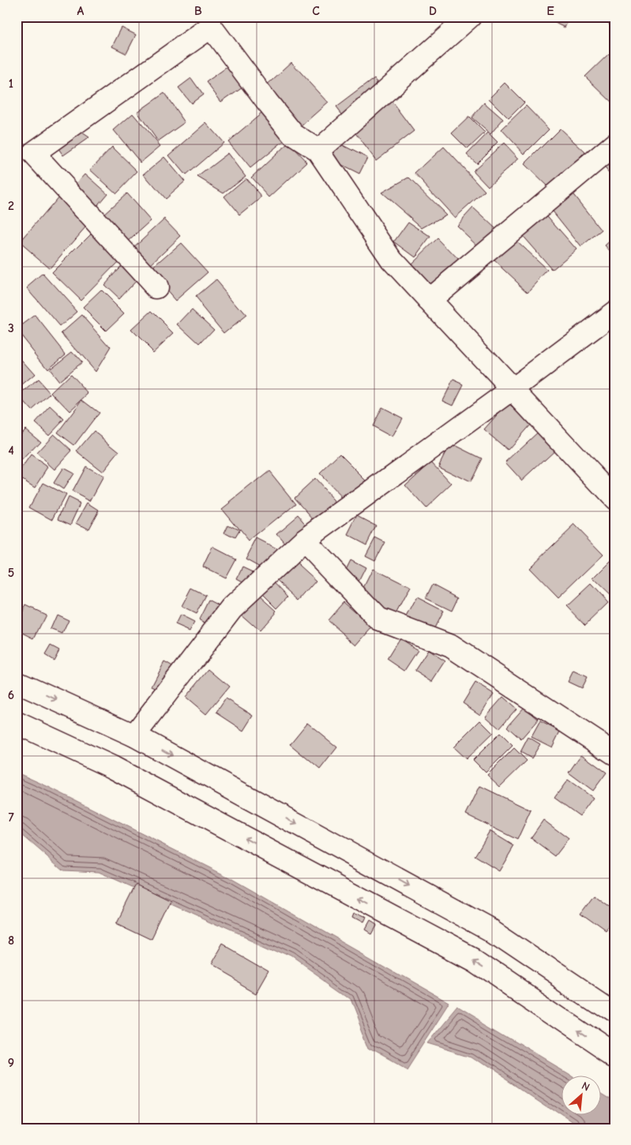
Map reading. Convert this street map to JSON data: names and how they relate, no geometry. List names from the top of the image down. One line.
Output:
{"north":"top right","grid":{"columns":["A","B","C","D","E"],"rows":["1","2","3","4","5","6","7","8","9"]}}
